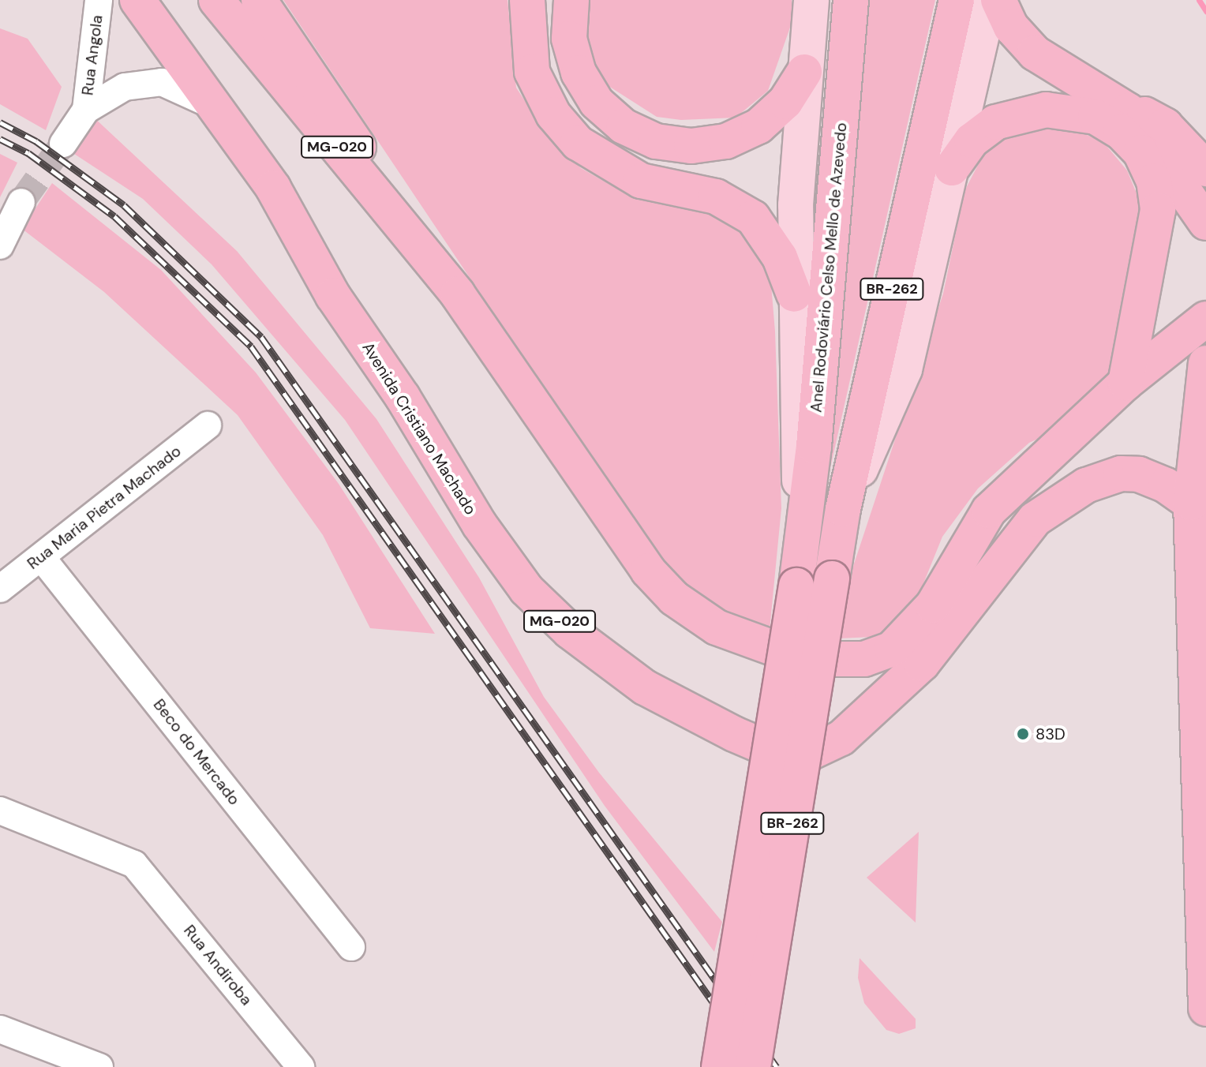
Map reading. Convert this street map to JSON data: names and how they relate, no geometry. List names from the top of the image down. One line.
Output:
{"streets":{"highway":["MG-020","Anel Rodoviário Celso Mello de Azevedo","BR-262","Avenida Cristiano Machado"],"street":["Rua Angola","Rua Maria Pietra Machado","Beco do Mercado","Rua Andiroba"]},"crossings":[["Rua Angola","Avenida Cristiano Machado"],["Rua Maria Pietra Machado","Beco do Mercado"]],"places":["83D"]}
